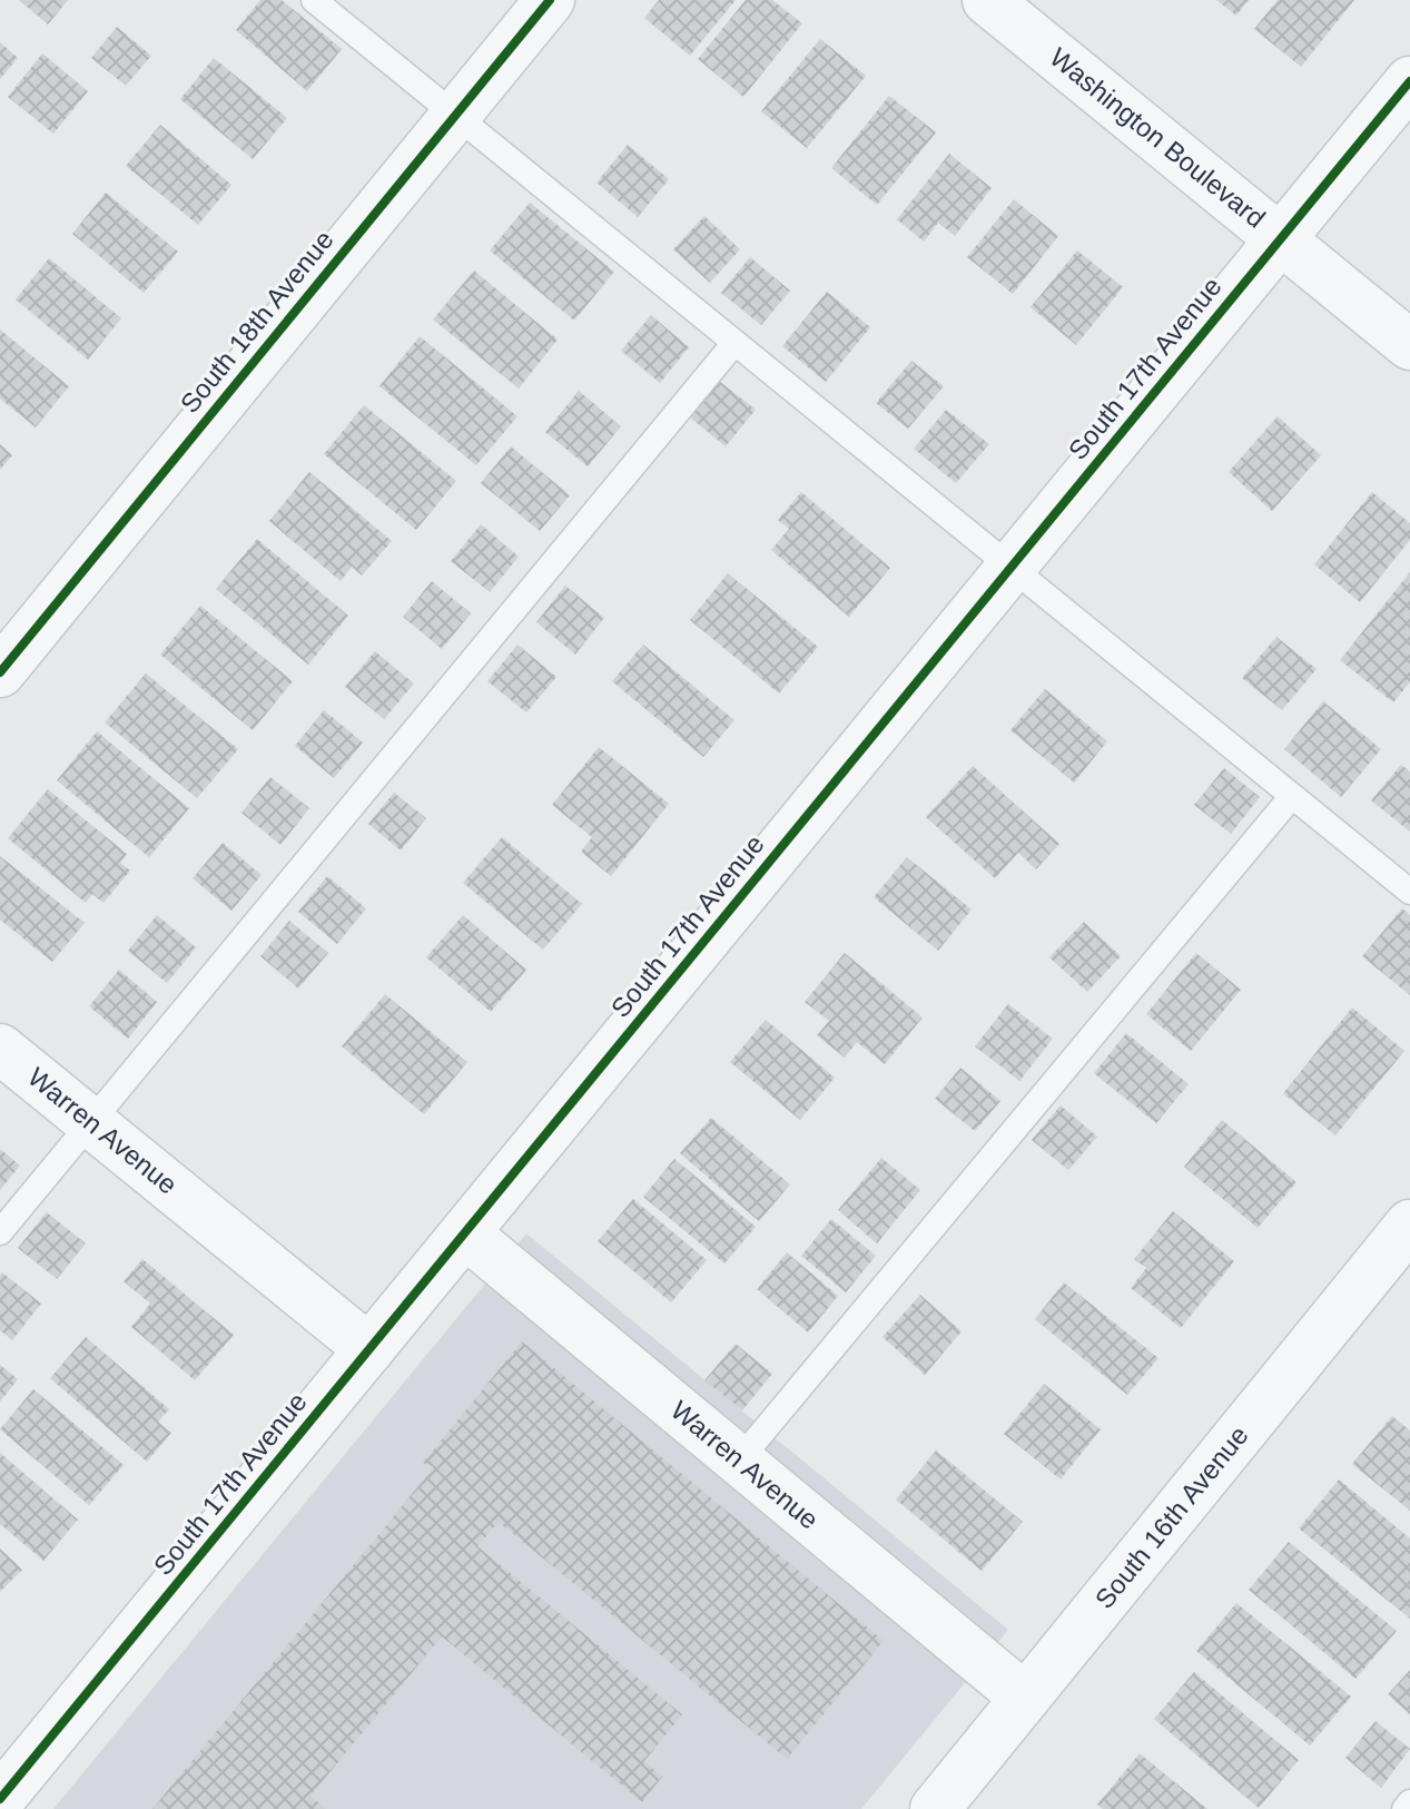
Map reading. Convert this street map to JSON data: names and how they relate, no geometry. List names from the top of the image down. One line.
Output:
{"streets":{"street":["Washington Boulevard","South 18th Avenue","South 17th Avenue","Warren Avenue","South 16th Avenue"]},"crossings":[["Washington Boulevard","South 17th Avenue"],["South 17th Avenue","Warren Avenue"],["Warren Avenue","South 16th Avenue"]]}
